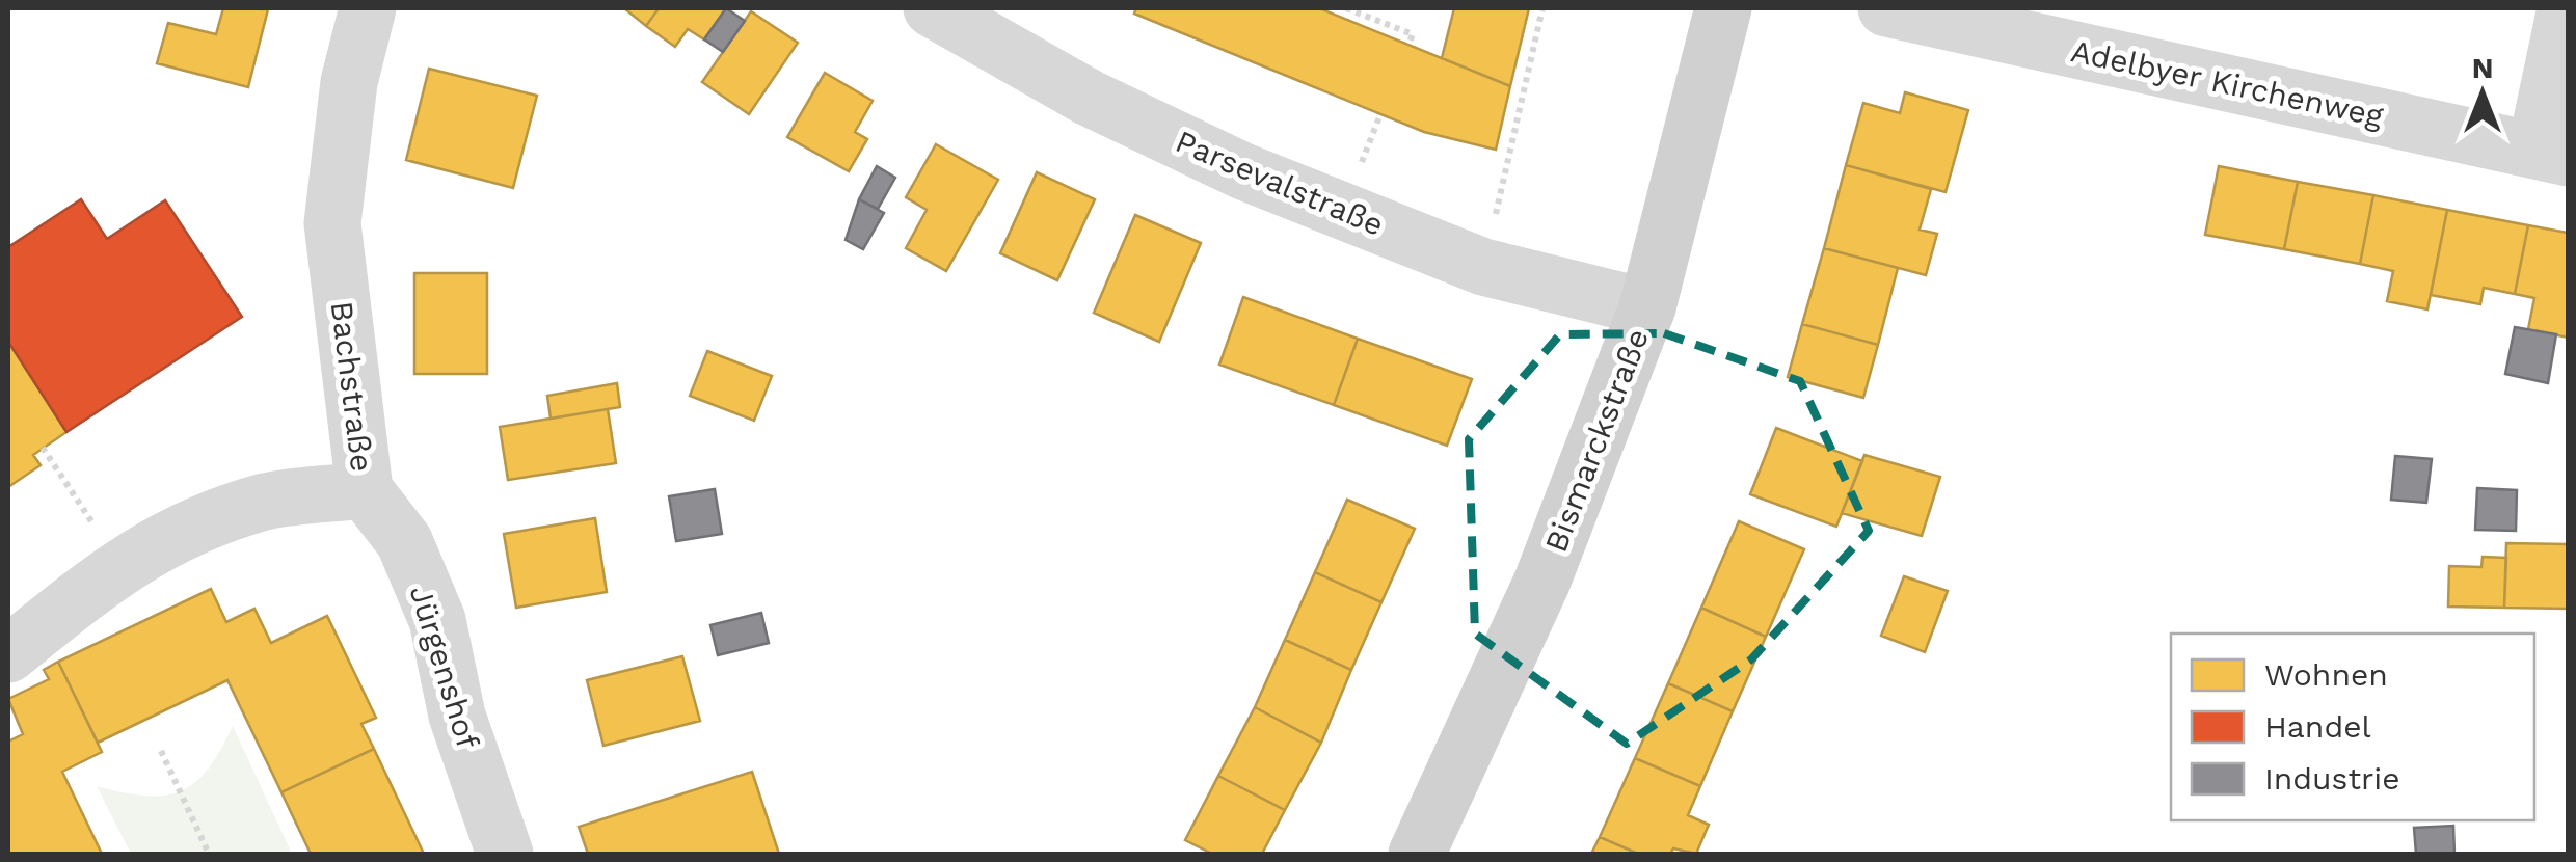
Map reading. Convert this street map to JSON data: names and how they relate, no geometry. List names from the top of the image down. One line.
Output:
{"streets":{"main road":["Bismarckstraße"],"street":["Adelbyer Kirchenweg","Parsevalstraße","Bachstraße","Jürgenshof"]},"crossings":[["Parsevalstraße","Bismarckstraße"],["Bachstraße","Jürgenshof"]],"legend":["Wohnen","Handel","Industrie"],"north":"top"}
